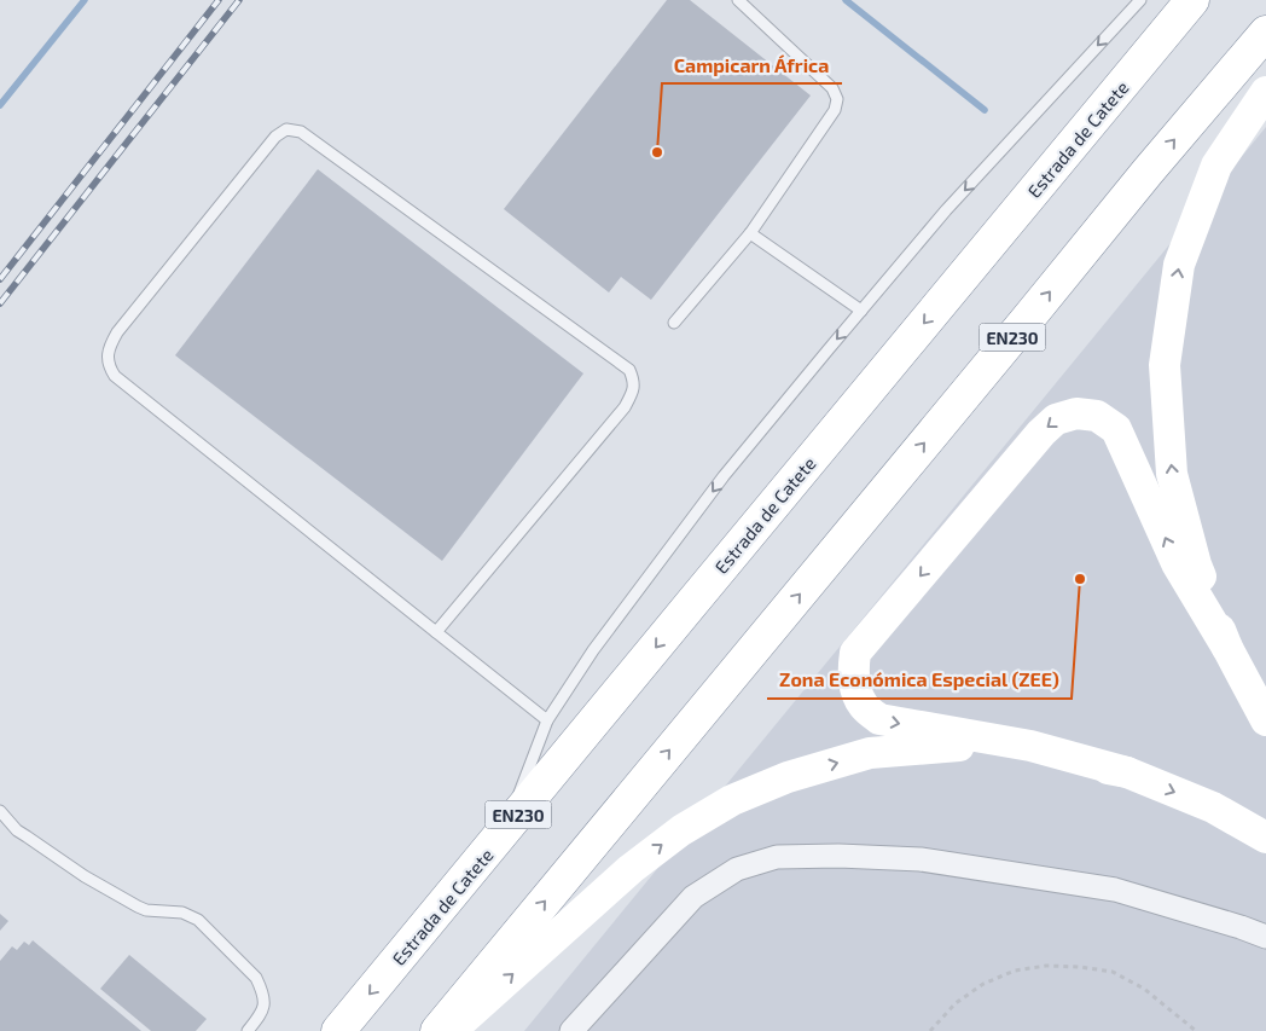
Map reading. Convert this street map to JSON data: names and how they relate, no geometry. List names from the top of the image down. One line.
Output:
{"streets":{"highway":["Estrada de Catete","EN230"]},"places":["Campicarn África","Zona Económica Especial (ZEE)"]}
